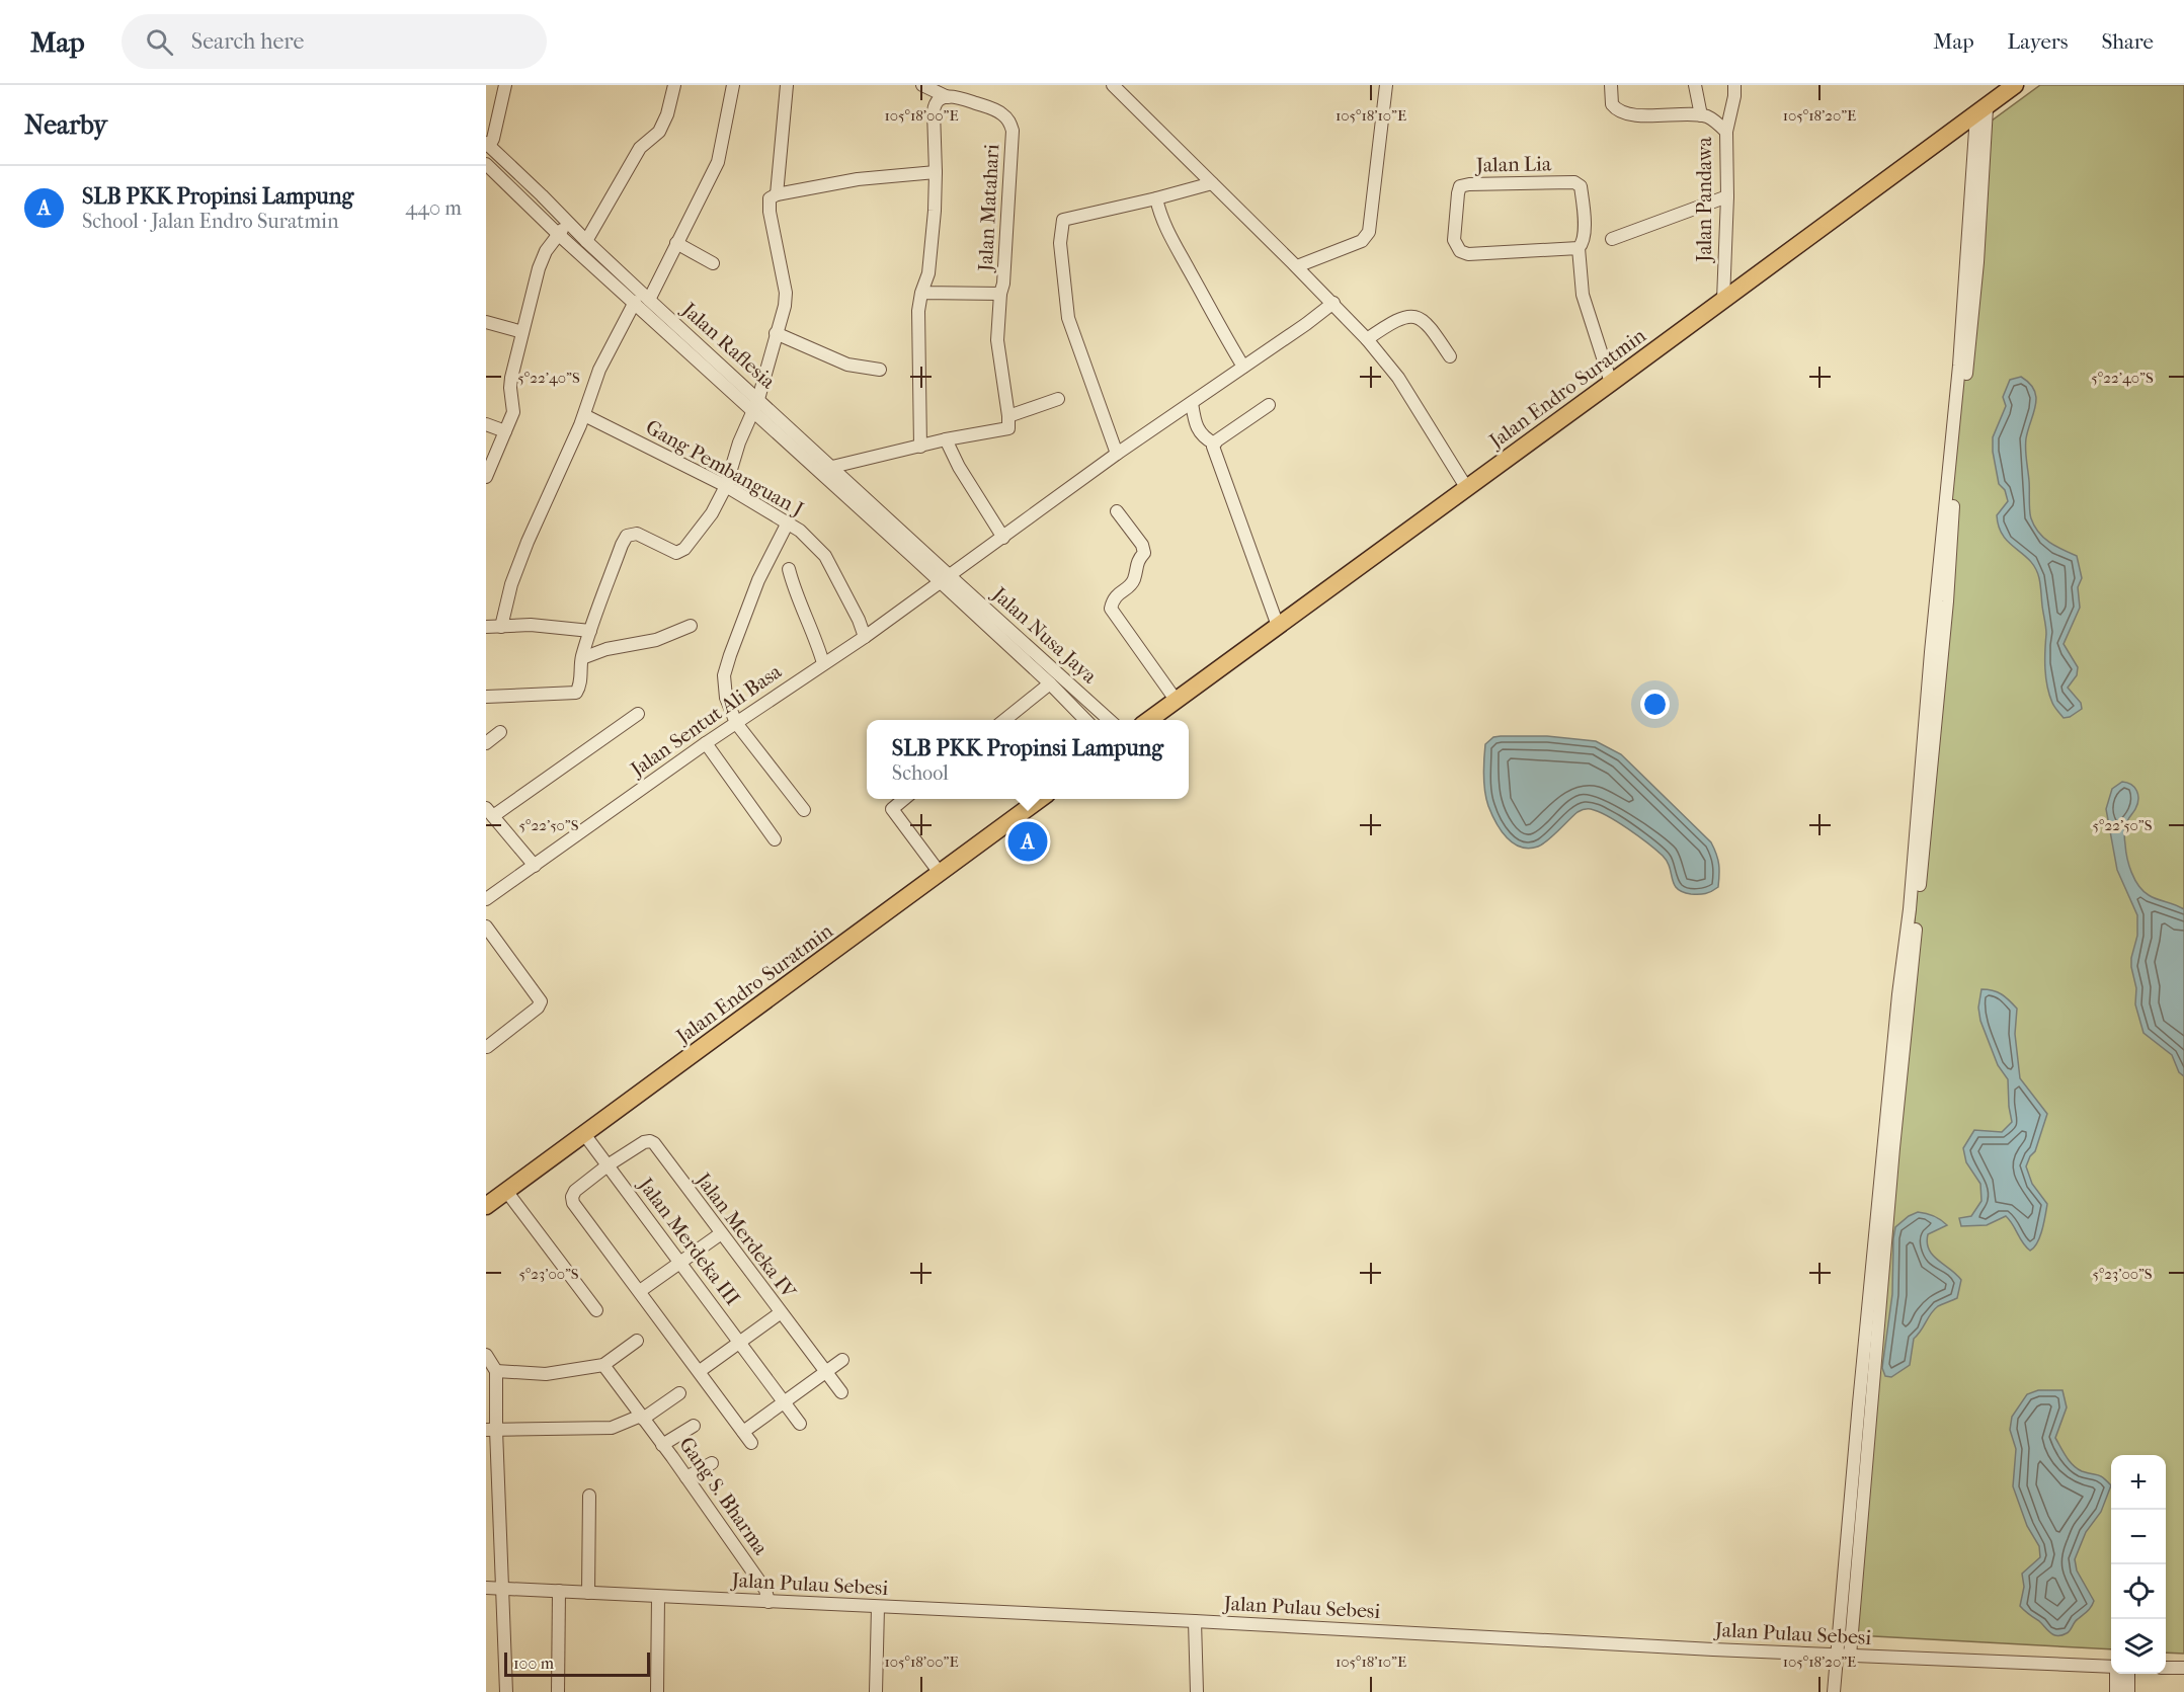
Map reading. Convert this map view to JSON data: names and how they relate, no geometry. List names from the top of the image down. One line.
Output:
{"streets":{"main road":["Jalan Endro Suratmin"],"street":["Jalan Lia","Jalan Pandawa","Jalan Matahari","Jalan Raflesia","Gang Pembanguan J","Jalan Nusa Jaya","Jalan Sentut Ali Basa","Jalan Merdeka IV","Jalan Merdeka III","Gang S. Bharma","Jalan Pulau Sebesi"]},"crossings":[["Jalan Lia","Jalan Endro Suratmin"],["Jalan Pandawa","Jalan Endro Suratmin"],["Jalan Raflesia","Jalan Nusa Jaya"],["Jalan Raflesia","Jalan Sentut Ali Basa"],["Jalan Endro Suratmin","Jalan Merdeka III"],["Gang Pembanguan J","Jalan Sentut Ali Basa"],["Jalan Nusa Jaya","Jalan Sentut Ali Basa"],["Jalan Merdeka IV","Jalan Merdeka III"],["Gang S. Bharma","Jalan Pulau Sebesi"]],"scale_bar":"100 m","page":{"header":"Map","search":"Search here","nav":["Map","Layers","Share"],"heading":"Nearby","list":[{"mark":"A","name":"SLB PKK Propinsi Lampung","note":"School · Jalan Endro Suratmin","value":"440 m"}],"popup":["SLB PKK Propinsi Lampung","School"],"pins":"A","map_buttons":["+","−"],"scale":"100 m"},"coordinates":["105°18'00\"E","105°18'10\"E","105°18'20\"E","5°22'40\"S","5°22'50\"S","5°23'00\"S"]}
